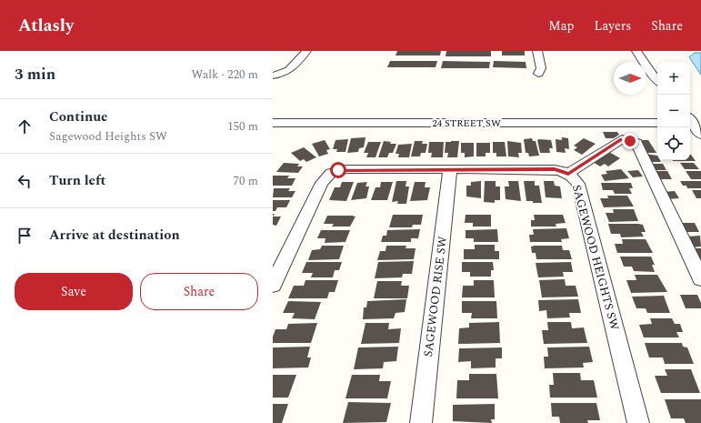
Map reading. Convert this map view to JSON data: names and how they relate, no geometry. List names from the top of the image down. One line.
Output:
{"streets":{"street":["24 STREET SW","SAGEWOOD HEIGHTS SW","SAGEWOOD RISE SW"]},"crossings":[["SAGEWOOD HEIGHTS SW","SAGEWOOD RISE SW"]],"north":"right","page":{"header":"Atlasly","nav":["Map","Layers","Share"],"heading":["3 min","Walk · 220 m"],"map_buttons":["+","−"],"list":[["Continue","Sagewood Heights SW","150 m"],["Turn left","70 m"],"Arrive at destination"],"buttons":["Save","Share"]}}
